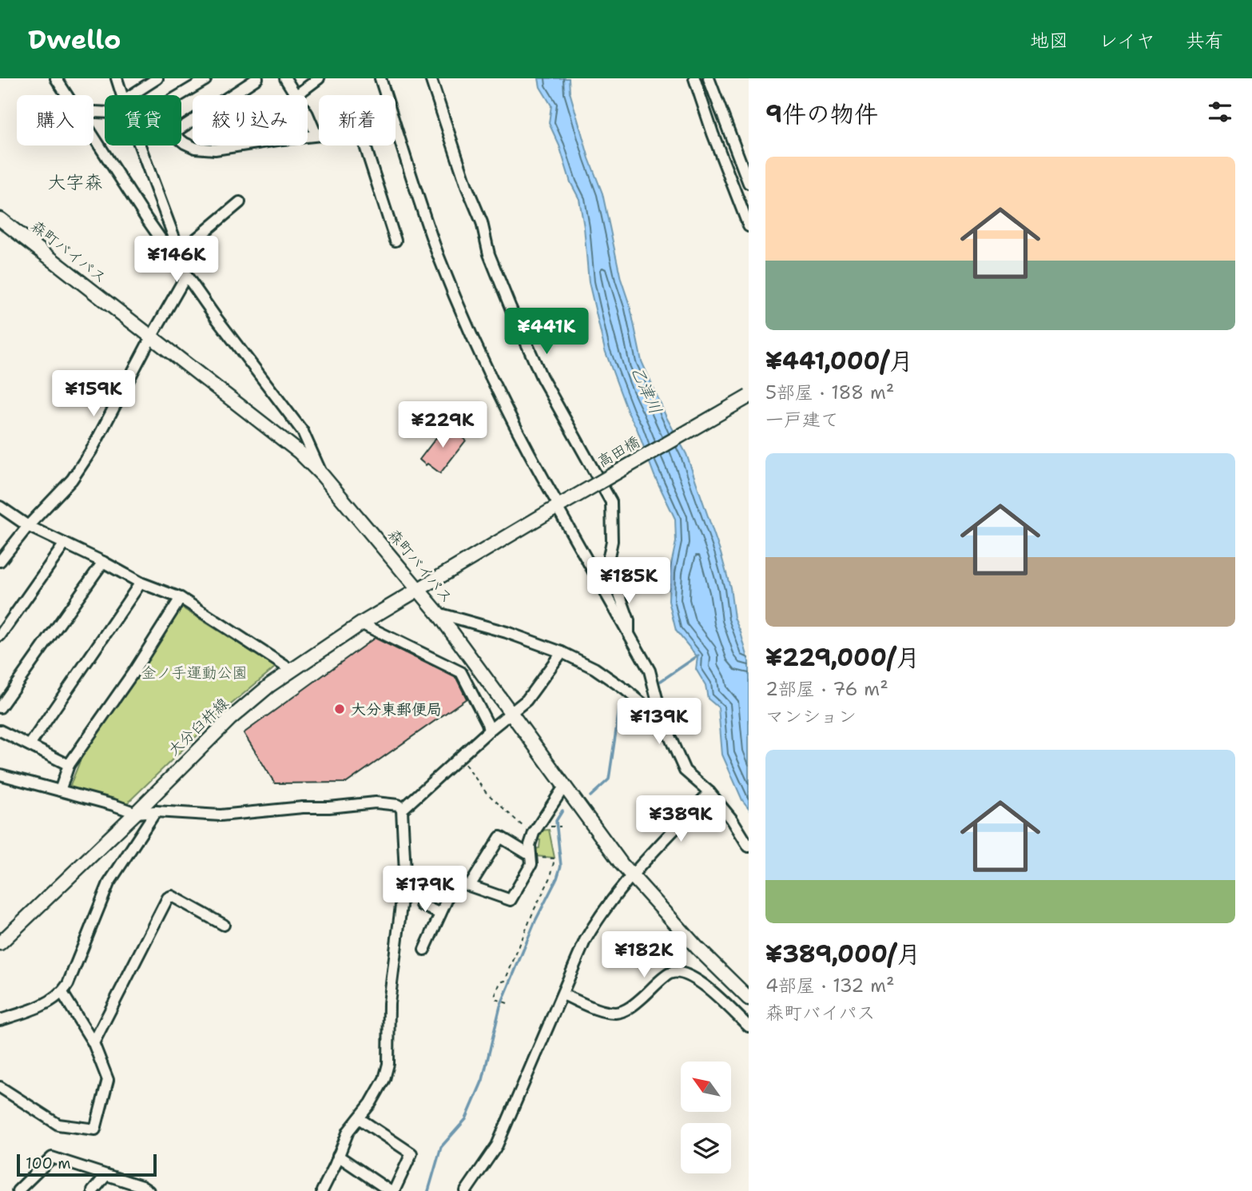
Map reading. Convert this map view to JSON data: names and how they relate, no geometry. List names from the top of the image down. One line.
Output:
{"streets":{"main road":["森町バイパス","高田橋","大分臼杵線"]},"crossings":[["森町バイパス","大分臼杵線"],["高田橋","大分臼杵線"]],"districts":["大字森"],"water":["乙津川"],"parks":["金ノ手運動公園"],"places":["大分東郵便局"],"scale_bar":"100 m","north":"top left","page":{"header":"Dwello","nav":["地図","レイヤ","共有"],"heading":"9件の物件","chip":["購入","賃貸","絞り込み","新着"],"list":[{"name":"¥441,000/月","note":"5部屋 · 188 m² · 一戸建て"},{"name":"¥229,000/月","note":"2部屋 · 76 m² · マンション"},{"name":"¥389,000/月","note":"4部屋 · 132 m² · 森町バイパス"}],"price":["¥146K","¥441K","¥159K","¥229K","¥185K","¥139K","¥389K","¥179K","¥182K"],"scale":"100 m"}}
